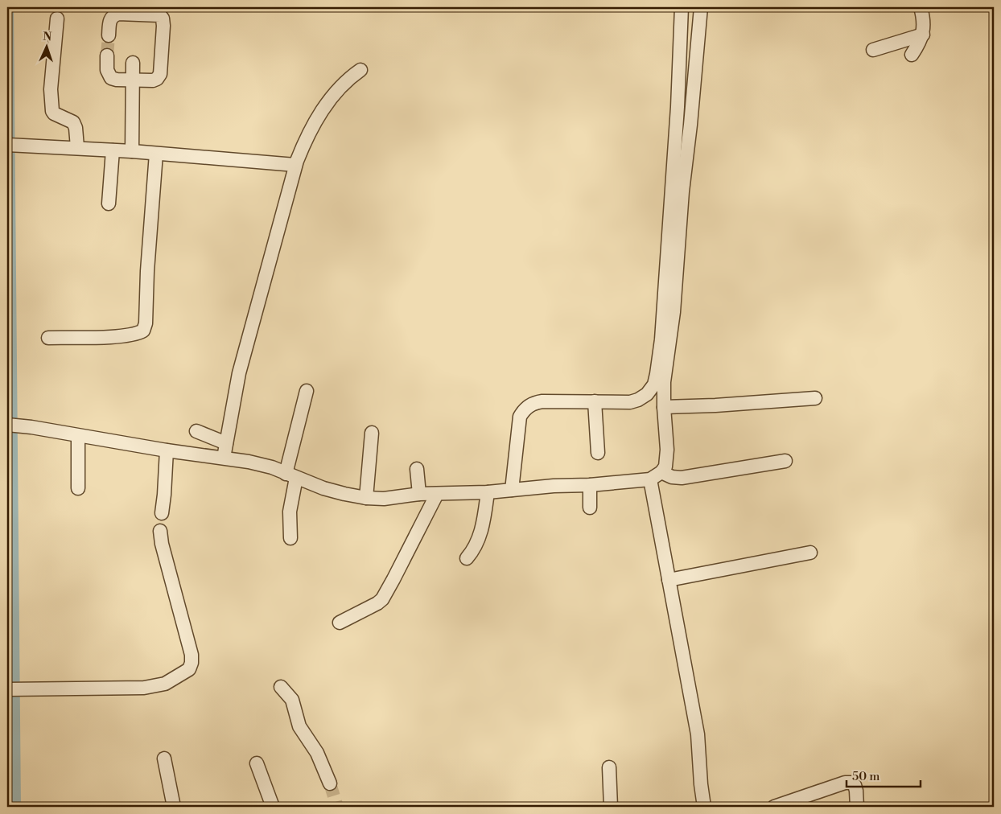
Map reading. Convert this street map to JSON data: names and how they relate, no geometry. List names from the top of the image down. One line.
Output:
{"scale_bar":"50 m","north":"top"}
